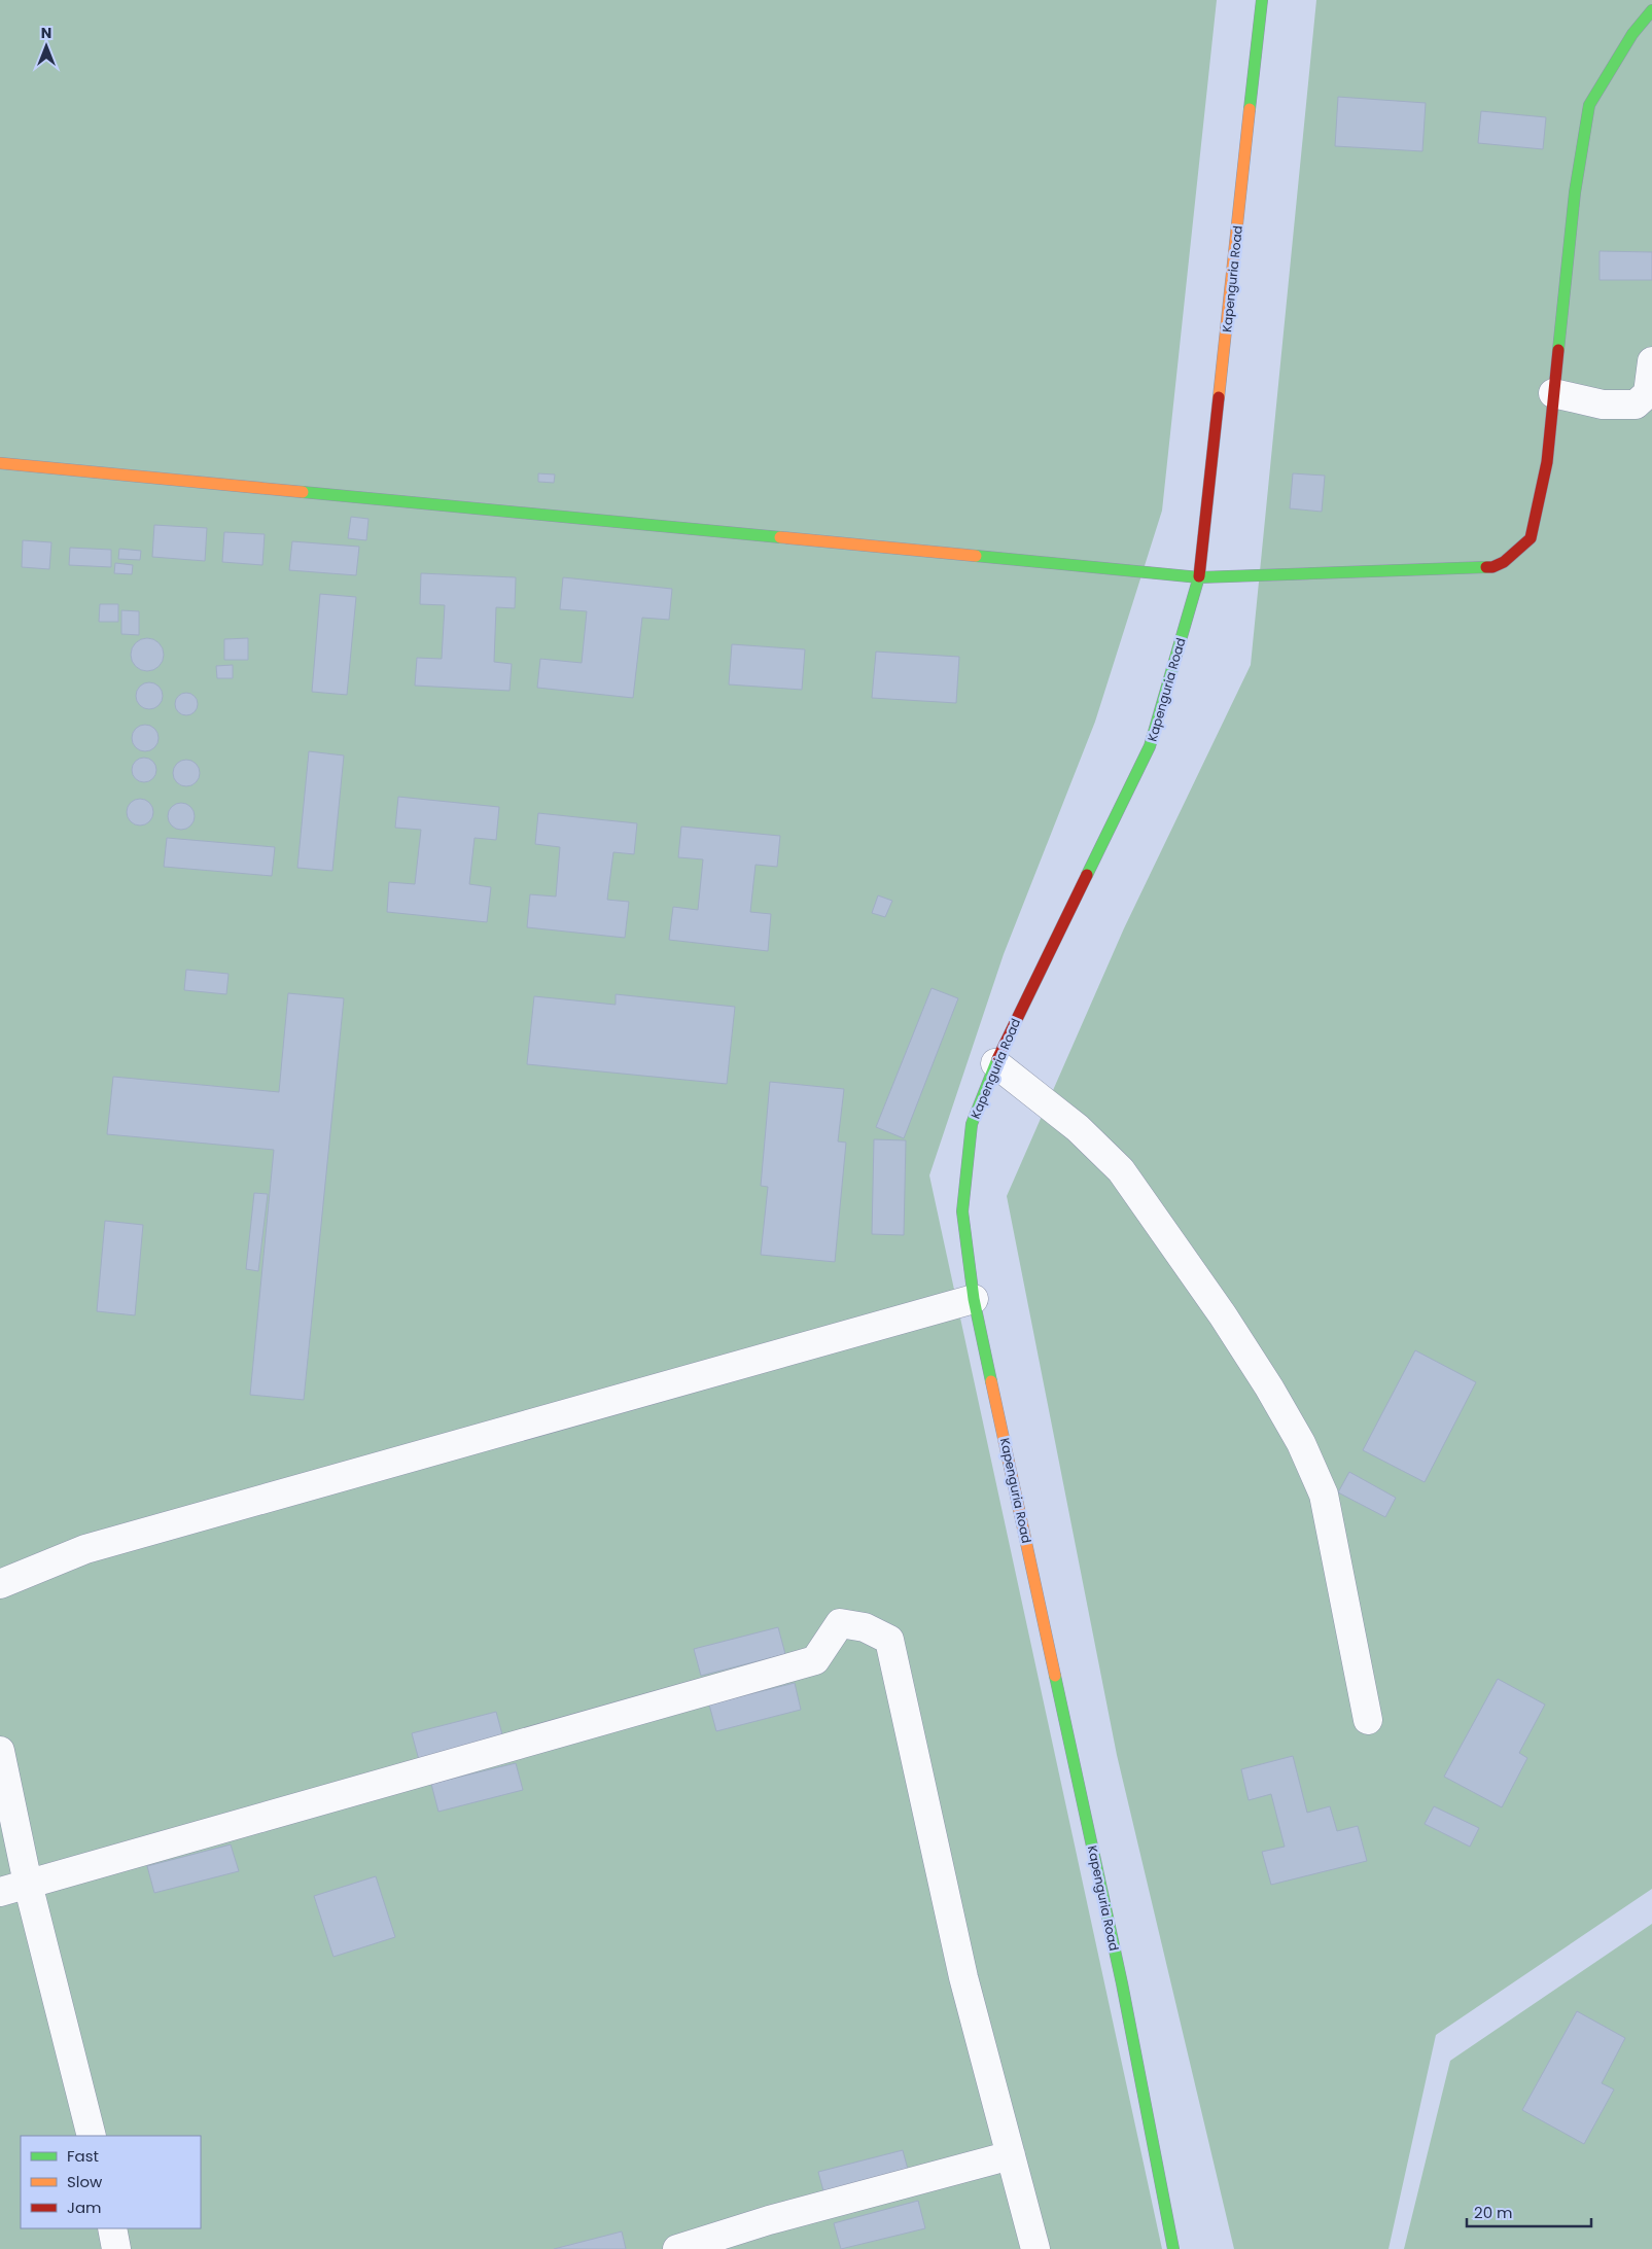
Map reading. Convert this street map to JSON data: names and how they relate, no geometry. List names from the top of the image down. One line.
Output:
{"streets":{"street":["Kapenguria Road"]},"legend":["Fast","Slow","Jam"],"scale_bar":"20 m","north":"top"}
